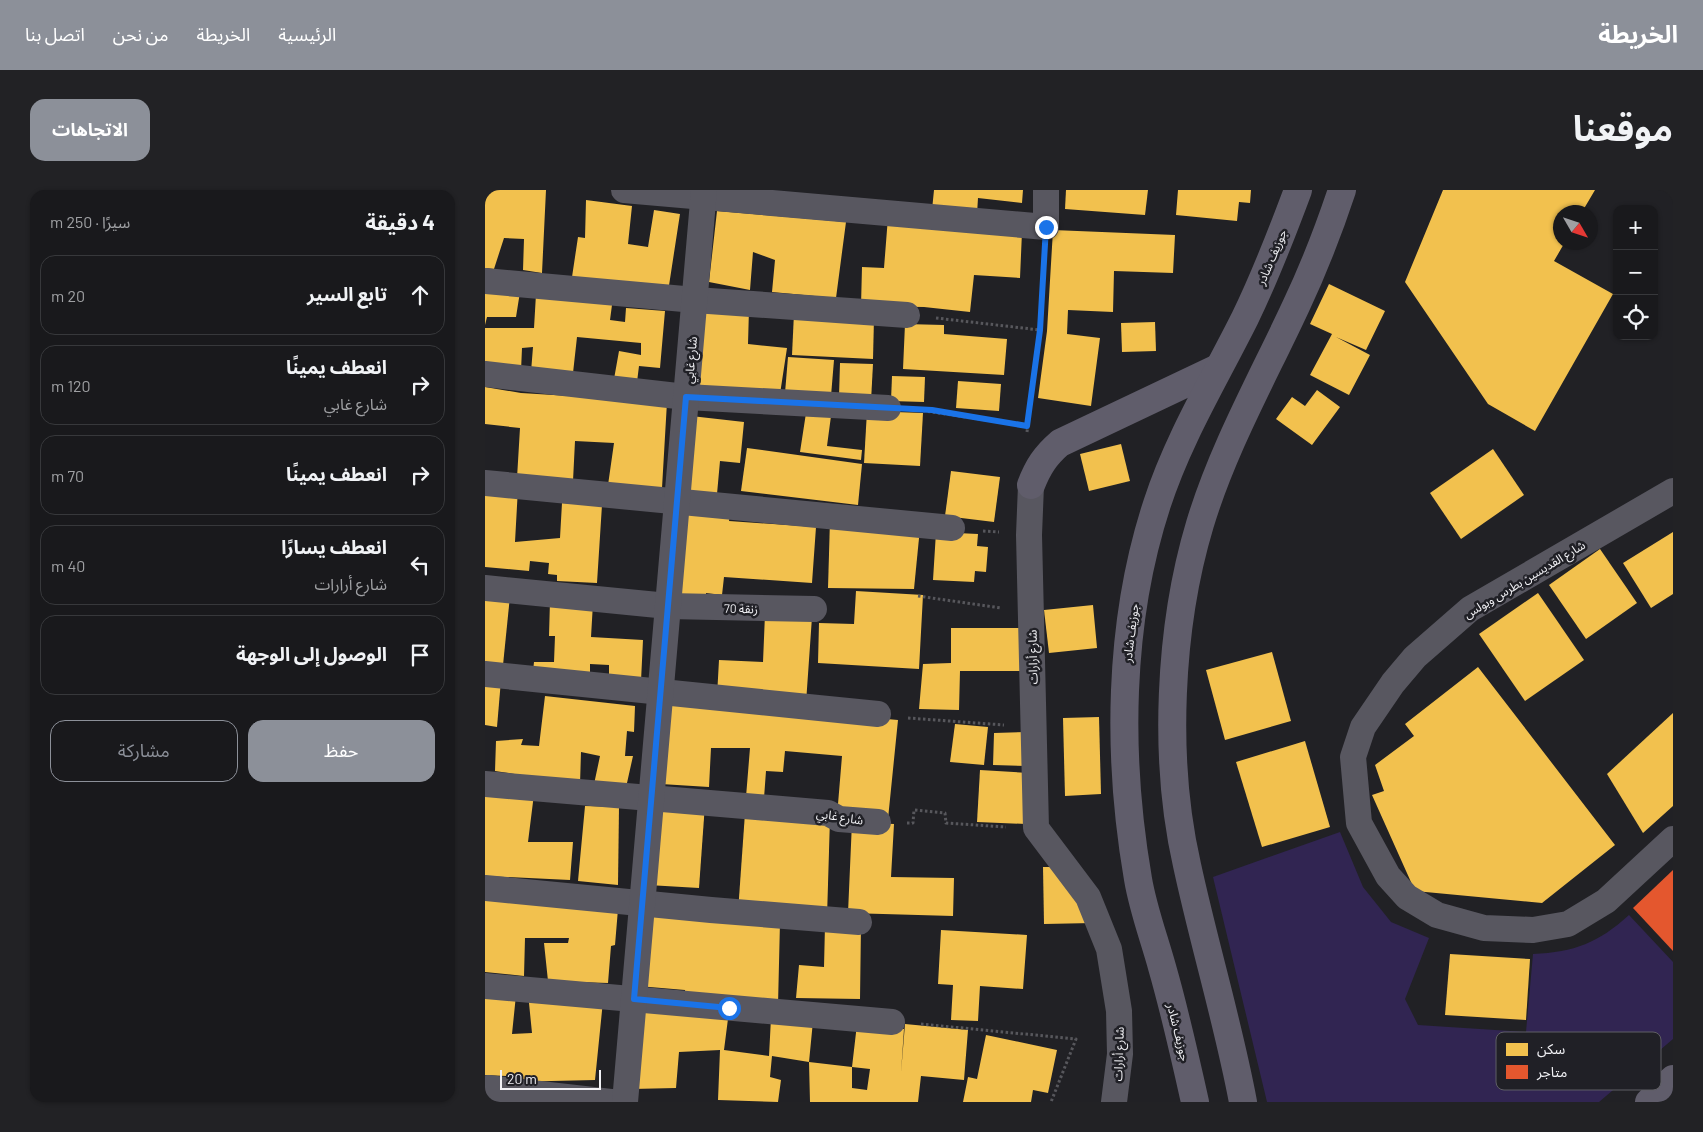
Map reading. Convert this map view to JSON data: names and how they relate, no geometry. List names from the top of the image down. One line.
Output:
{"streets":{"highway":["جوزيف شادر"],"street":["شارع غابي","شارع القديسين بطرس وبولس","زنقة 70","شارع أرارات"]},"crossings":[["شارع غابي","زنقة 70"],["شارع غابي","شارع أرارات"]],"legend":["سكن","متاجر"],"scale_bar":"20 m","north":"bottom right","page":{"header":"الخريطة","nav":["الرئيسية","الخريطة","من نحن","اتصل بنا"],"title":"موقعنا","buttons":["الاتجاهات",["حفظ","مشاركة"]],"heading":["4 دقيقة","سيرًا · 250 m"],"map_buttons":["+","−"],"list":[["تابع السير","20 m"],["انعطف يمينًا","شارع غابي","120 m"],["انعطف يمينًا","70 m"],["انعطف يسارًا","شارع أرارات","40 m"],"الوصول إلى الوجهة"],"scale":"20 m"}}
